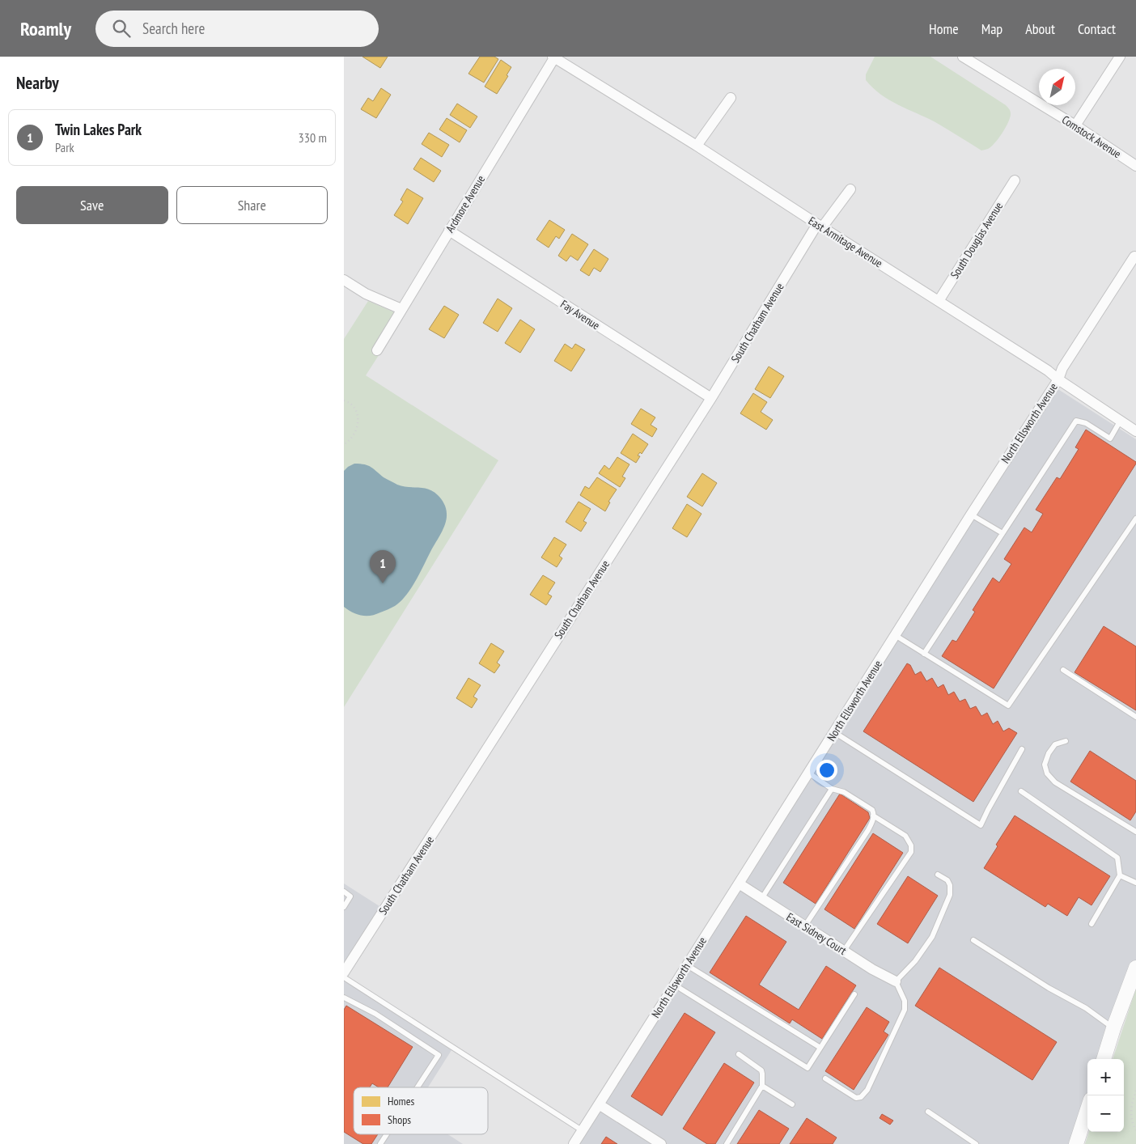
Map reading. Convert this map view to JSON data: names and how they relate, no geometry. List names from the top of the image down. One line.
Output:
{"streets":{"street":["Comstock Avenue","Ardmore Avenue","South Douglas Avenue","East Armitage Avenue","Fay Avenue","South Chatham Avenue","North Ellsworth Avenue","East Sidney Court"]},"crossings":[["Ardmore Avenue","East Armitage Avenue"],["Ardmore Avenue","Fay Avenue"],["South Douglas Avenue","East Armitage Avenue"],["East Armitage Avenue","South Chatham Avenue"],["East Armitage Avenue","North Ellsworth Avenue"],["Fay Avenue","South Chatham Avenue"],["North Ellsworth Avenue","East Sidney Court"]],"legend":["Homes","Shops"],"north":"top right","page":{"header":"Roamly","search":"Search here","nav":["Home","Map","About","Contact"],"heading":"Nearby","list":[{"mark":"1","name":"Twin Lakes Park","note":"Park","value":"330 m"}],"buttons":["Save","Share"],"pins":"1","map_buttons":["+","−"]}}
